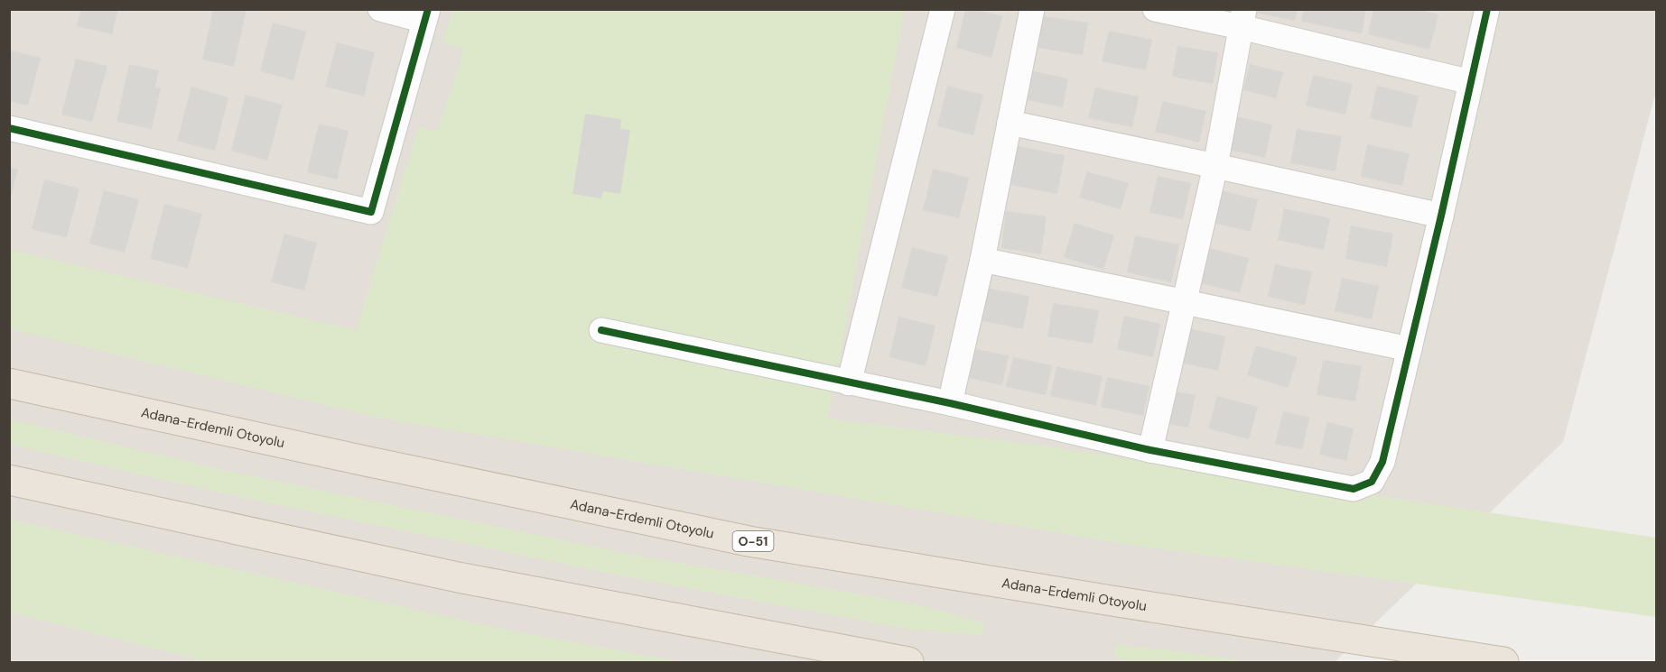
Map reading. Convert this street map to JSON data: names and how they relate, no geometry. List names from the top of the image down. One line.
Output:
{"streets":{"highway":["Adana-Erdemli Otoyolu","O-51"]}}
